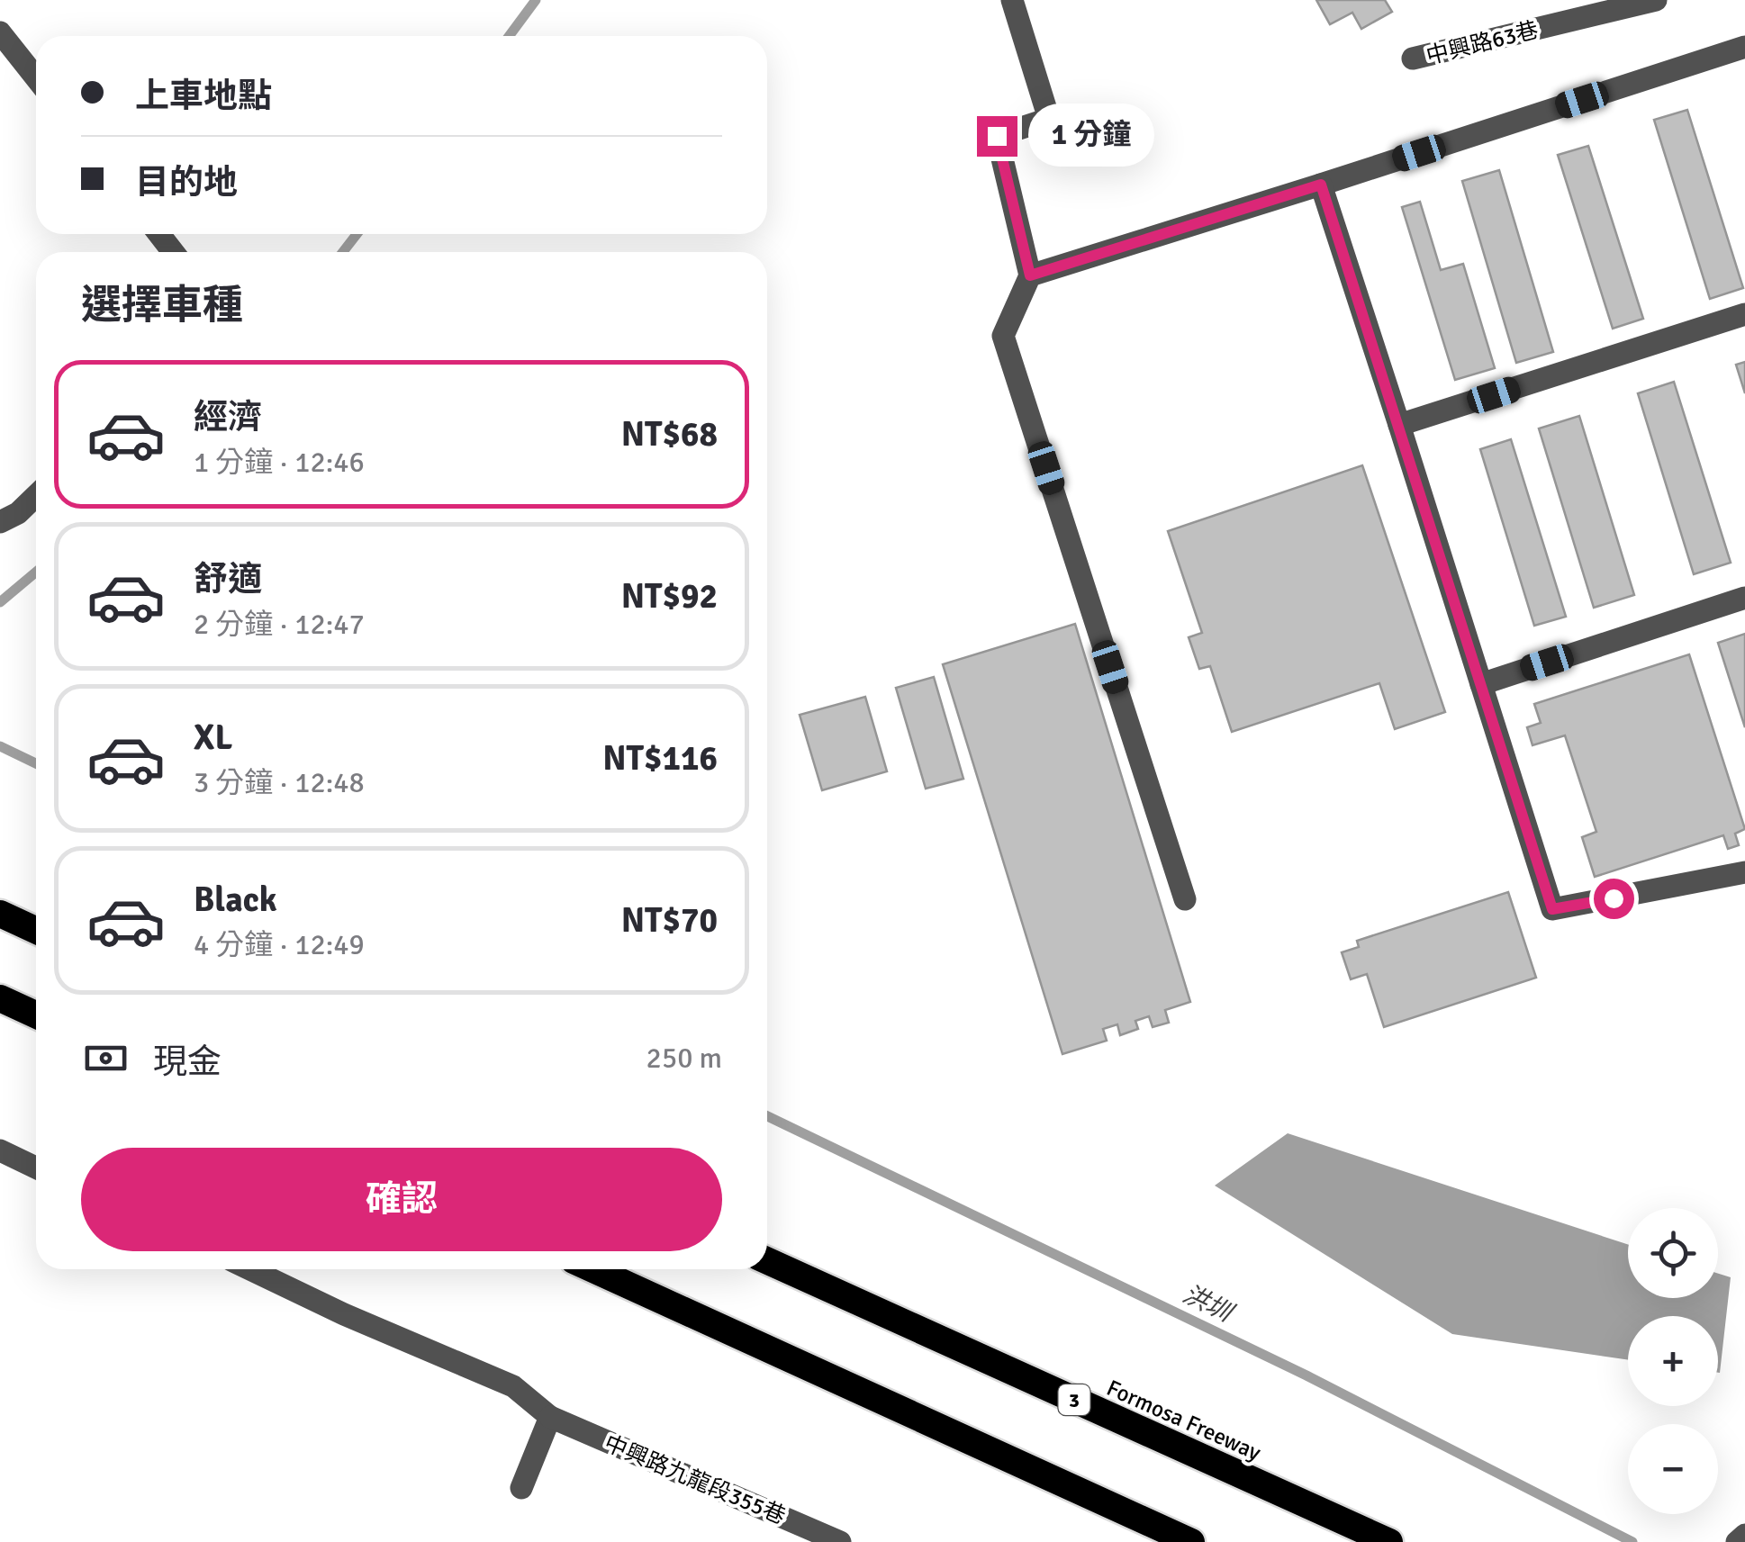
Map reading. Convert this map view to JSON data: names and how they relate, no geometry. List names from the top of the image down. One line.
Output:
{"streets":{"highway":["3","Formosa Freeway"],"lane":["中興路63巷","中興路九龍段355巷"]},"water":["洪圳"],"page":{"banner":["上車地點","目的地"],"bubble":"1 分鐘","heading":"選擇車種","list":[{"name":"經濟","note":"1 分鐘 · 12:46","value":"NT$68"},{"name":"舒適","note":"2 分鐘 · 12:47","value":"NT$92"},{"name":"XL","note":"3 分鐘 · 12:48","value":"NT$116"},{"name":"Black","note":"4 分鐘 · 12:49","value":"NT$70"}],"pay":["現金","250 m"],"buttons":"確認","map_buttons":["+","−"]}}
